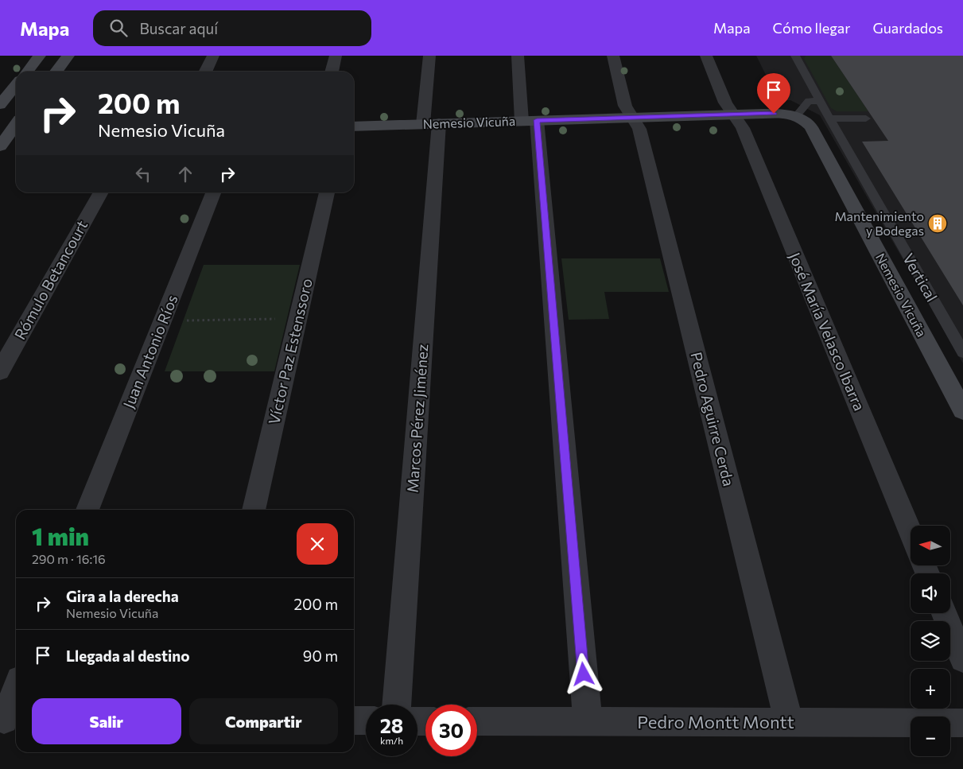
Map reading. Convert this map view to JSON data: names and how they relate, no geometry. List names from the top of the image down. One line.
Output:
{"streets":{"street":["Nemesio Vicuña","Rómulo Betancourt","José María Velasco Ibarra","Juan Antonio Ríos","Víctor Paz Estenssoro","Marcos Pérez Jiménez","Pedro Aguirre Cerda","Pedro Montt Montt"],"lane":["Vertical"]},"crossings":[["Nemesio Vicuña","José María Velasco Ibarra"],["Nemesio Vicuña","Marcos Pérez Jiménez"],["Nemesio Vicuña","Pedro Aguirre Cerda"],["Pedro Aguirre Cerda","Pedro Montt Montt"]],"places":{"building":["Mantenimiento y Bodegas"]},"north":"left","page":{"header":"Mapa","search":"Buscar aquí","nav":["Mapa","Cómo llegar","Guardados"],"turn":["200 m","Nemesio Vicuña"],"heading":["1 min","290 m · 16:16"],"map_buttons":["+","−"],"list":[{"name":"Gira a la derecha","note":"Nemesio Vicuña","value":"200 m"},{"name":"Llegada al destino","value":"90 m"}],"buttons":["Salir","Compartir"],"speed":"28 km/h","limit":"30"}}
